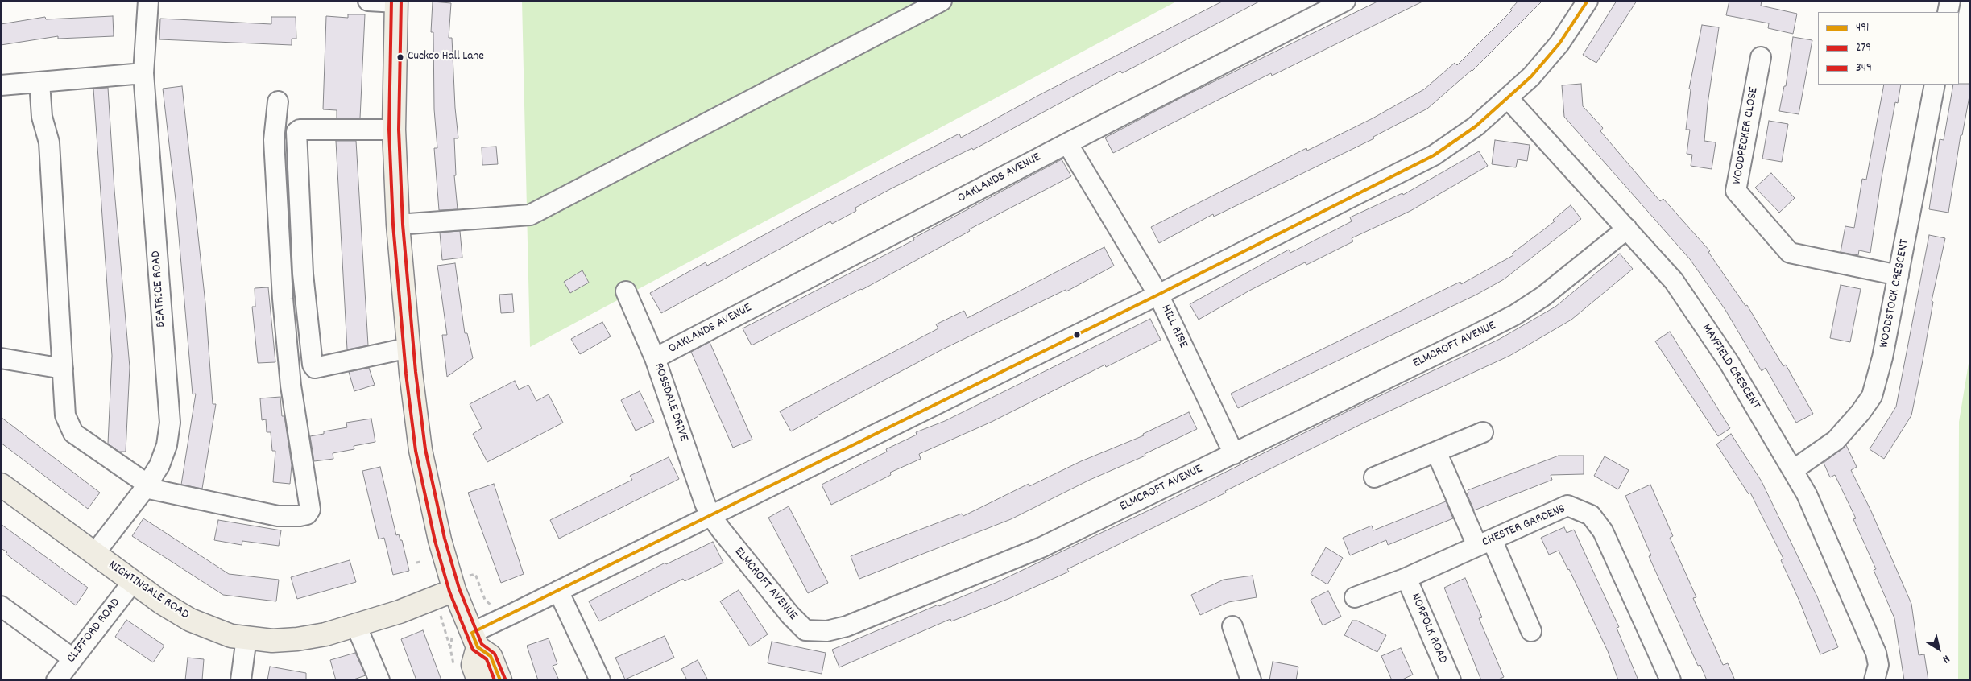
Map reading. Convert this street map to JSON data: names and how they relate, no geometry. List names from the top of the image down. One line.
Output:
{"streets":{"main road":["NIGHTINGALE ROAD"],"street":["WOODPECKER CLOSE","OAKLANDS AVENUE","BEATRICE ROAD","WOODSTOCK CRESCENT","HILL RISE","ELMCROFT AVENUE","MAYFIELD CRESCENT","ROSSDALE DRIVE","CHESTER GARDENS","NORFOLK ROAD","CLIFFORD ROAD"]},"crossings":[["WOODPECKER CLOSE","WOODSTOCK CRESCENT"],["OAKLANDS AVENUE","HILL RISE"],["OAKLANDS AVENUE","ROSSDALE DRIVE"],["BEATRICE ROAD","NIGHTINGALE ROAD"],["WOODSTOCK CRESCENT","MAYFIELD CRESCENT"],["HILL RISE","ELMCROFT AVENUE"],["ELMCROFT AVENUE","MAYFIELD CRESCENT"],["ELMCROFT AVENUE","ROSSDALE DRIVE"],["CHESTER GARDENS","NORFOLK ROAD"],["NIGHTINGALE ROAD","CLIFFORD ROAD"]],"places":["Cuckoo Hall Lane"],"lines":["transit line 491","transit line 279","transit line 349"],"legend":["491","279","349"],"north":"bottom right"}
